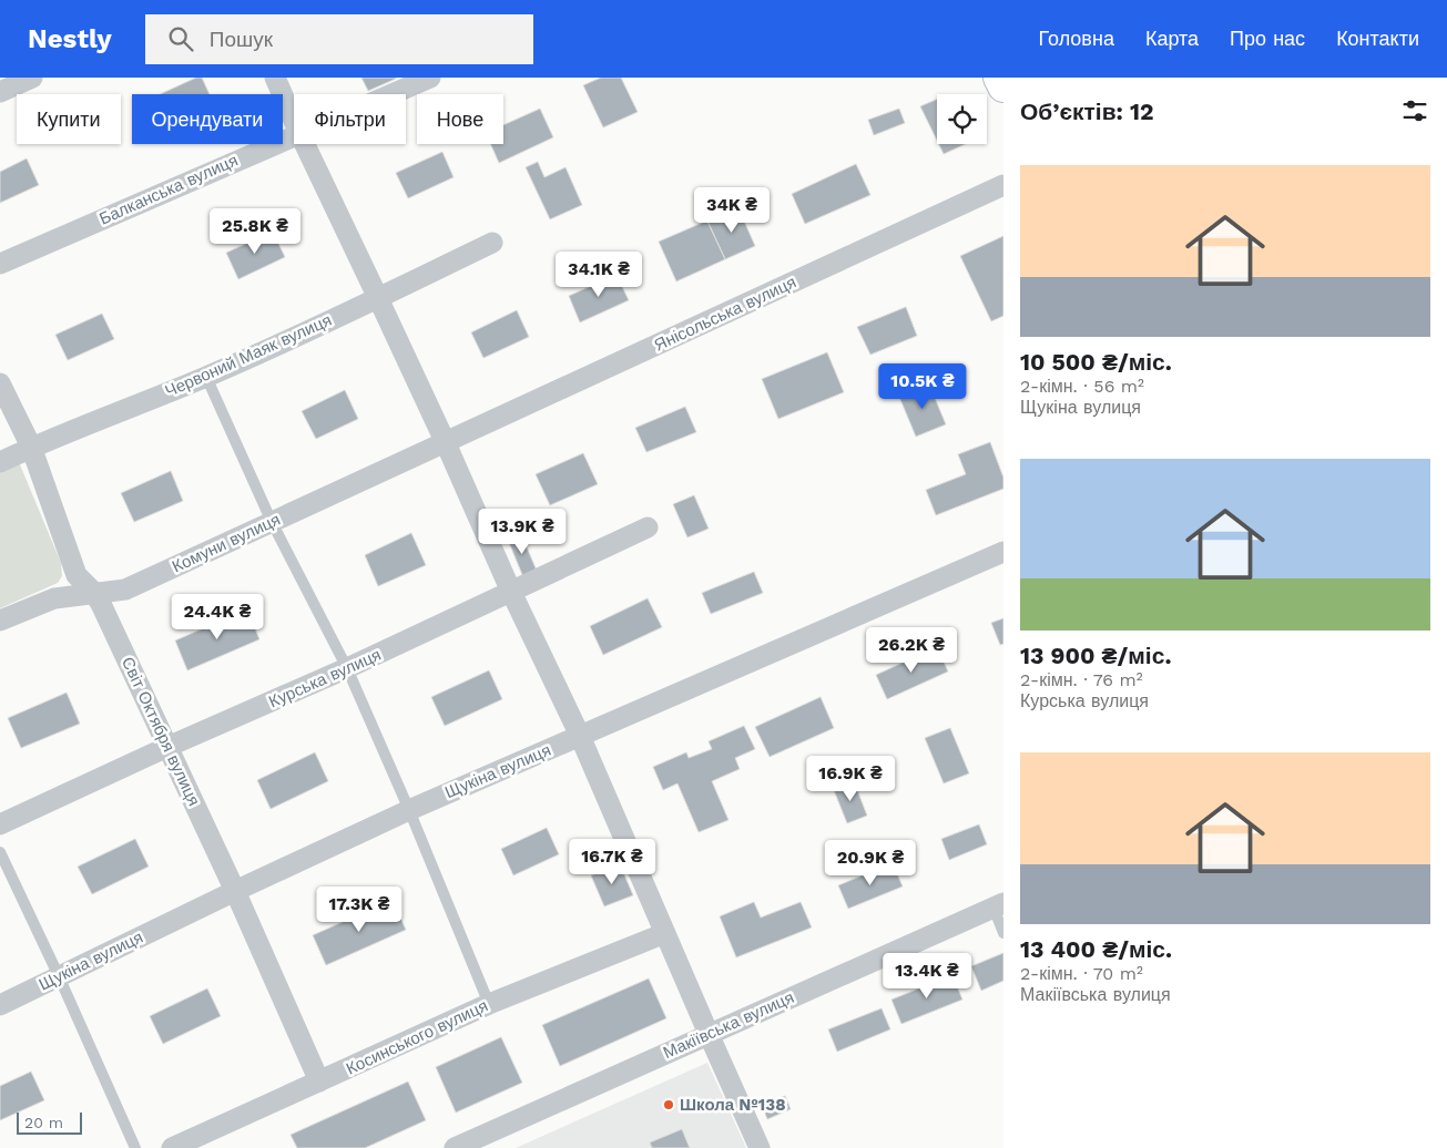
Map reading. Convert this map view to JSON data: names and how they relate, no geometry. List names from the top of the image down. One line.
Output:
{"streets":{"street":["Балканська вулиця","Янісольська вулиця","Червоний Маяк вулиця","Комуни вулиця","Курська вулиця","Світ Октября вулиця","Щукіна вулиця","Макіївська вулиця","Косинського вулиця"]},"crossings":[["Янісольська вулиця","Комуни вулиця"],["Червоний Маяк вулиця","Світ Октября вулиця"],["Комуни вулиця","Світ Октября вулиця"],["Курська вулиця","Світ Октября вулиця"],["Світ Октября вулиця","Щукіна вулиця"],["Світ Октября вулиця","Косинського вулиця"]],"places":["Школа №138"],"scale_bar":"20 m","page":{"header":"Nestly","search":"Пошук","nav":["Головна","Карта","Про нас","Контакти"],"heading":"Об’єктів: 12","chip":["Купити","Орендувати","Фільтри","Нове"],"list":[{"name":"10 500 ₴/міс.","note":"2-кімн. · 56 m² · Щукіна вулиця"},{"name":"13 900 ₴/міс.","note":"2-кімн. · 76 m² · Курська вулиця"},{"name":"13 400 ₴/міс.","note":"2-кімн. · 70 m² · Макіївська вулиця"}],"price":["34K ₴","25.8K ₴","34.1K ₴","10.5K ₴","13.9K ₴","24.4K ₴","26.2K ₴","16.9K ₴","16.7K ₴","20.9K ₴","17.3K ₴","13.4K ₴"],"scale":"20 m"}}
